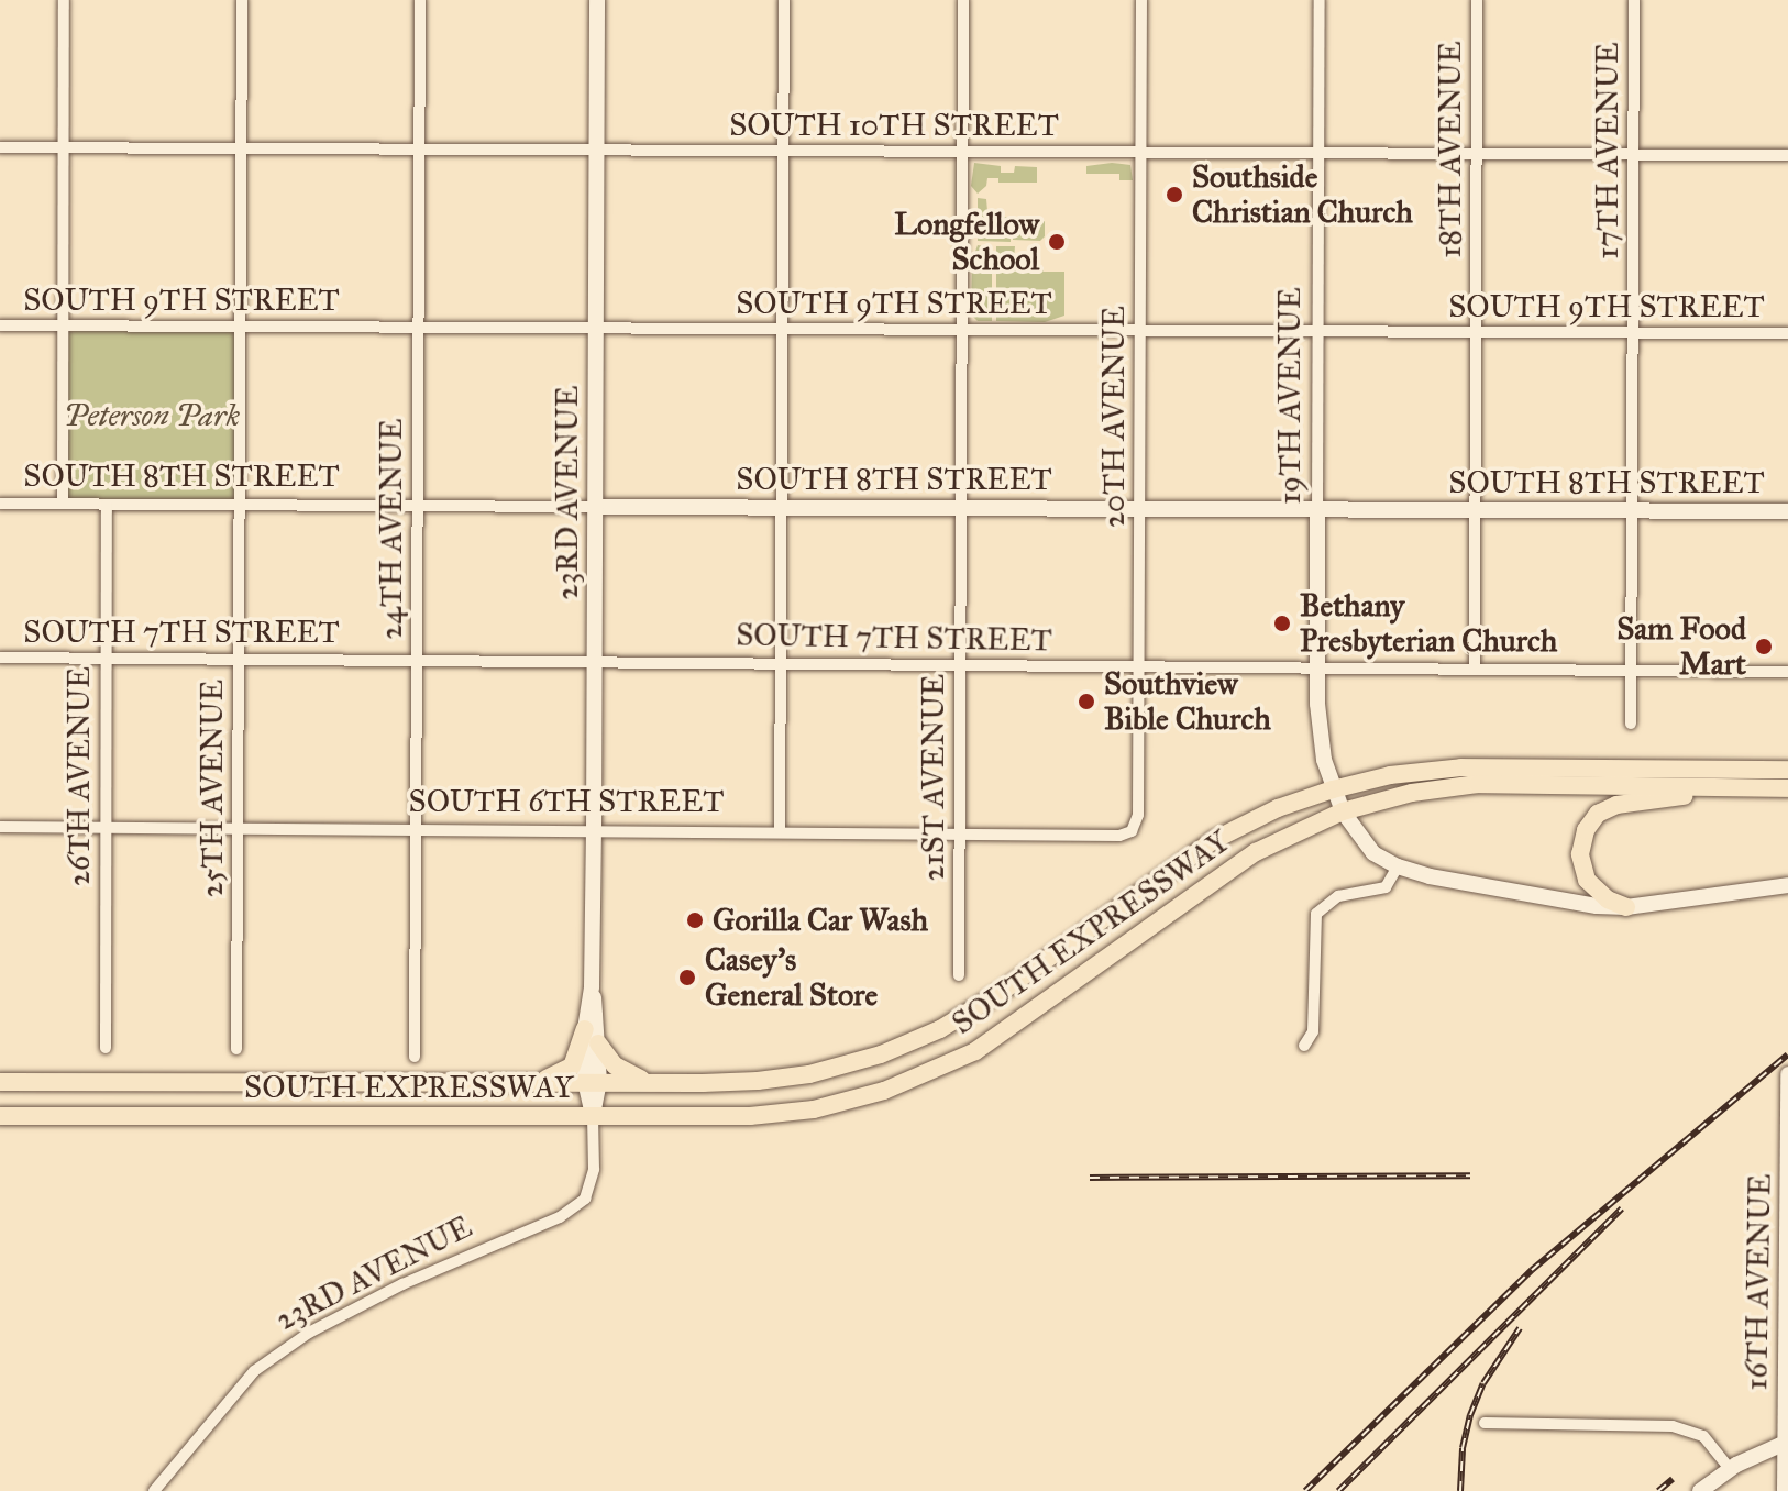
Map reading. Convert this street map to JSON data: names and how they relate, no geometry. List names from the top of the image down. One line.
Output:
{"streets":{"main road":["SOUTH EXPRESSWAY"],"street":["SOUTH 10TH STREET","18TH AVENUE","17TH AVENUE","SOUTH 9TH STREET","19TH AVENUE","20TH AVENUE","SOUTH 8TH STREET","23RD AVENUE","24TH AVENUE","SOUTH 7TH STREET","26TH AVENUE","21ST AVENUE","25TH AVENUE","SOUTH 6TH STREET","16TH AVENUE"]},"crossings":[["SOUTH 10TH STREET","18TH AVENUE"],["SOUTH 10TH STREET","17TH AVENUE"],["SOUTH 10TH STREET","19TH AVENUE"],["SOUTH 10TH STREET","20TH AVENUE"],["SOUTH 10TH STREET","23RD AVENUE"],["SOUTH 10TH STREET","24TH AVENUE"],["SOUTH 10TH STREET","21ST AVENUE"],["SOUTH 10TH STREET","25TH AVENUE"],["18TH AVENUE","SOUTH 9TH STREET"],["18TH AVENUE","SOUTH 8TH STREET"],["18TH AVENUE","SOUTH 7TH STREET"],["17TH AVENUE","SOUTH 9TH STREET"],["17TH AVENUE","SOUTH 8TH STREET"],["17TH AVENUE","SOUTH 7TH STREET"],["SOUTH 9TH STREET","19TH AVENUE"],["SOUTH 9TH STREET","20TH AVENUE"],["SOUTH 9TH STREET","23RD AVENUE"],["SOUTH 9TH STREET","24TH AVENUE"],["SOUTH 9TH STREET","21ST AVENUE"],["SOUTH 9TH STREET","25TH AVENUE"],["19TH AVENUE","SOUTH 8TH STREET"],["19TH AVENUE","SOUTH 7TH STREET"],["19TH AVENUE","SOUTH EXPRESSWAY"],["20TH AVENUE","SOUTH 8TH STREET"],["20TH AVENUE","SOUTH 7TH STREET"],["20TH AVENUE","SOUTH 6TH STREET"],["SOUTH 8TH STREET","23RD AVENUE"],["SOUTH 8TH STREET","24TH AVENUE"],["SOUTH 8TH STREET","26TH AVENUE"],["SOUTH 8TH STREET","21ST AVENUE"],["SOUTH 8TH STREET","25TH AVENUE"],["23RD AVENUE","SOUTH 7TH STREET"],["23RD AVENUE","SOUTH 6TH STREET"],["23RD AVENUE","SOUTH EXPRESSWAY"],["24TH AVENUE","SOUTH 7TH STREET"],["24TH AVENUE","SOUTH 6TH STREET"],["SOUTH 7TH STREET","26TH AVENUE"],["SOUTH 7TH STREET","21ST AVENUE"],["SOUTH 7TH STREET","25TH AVENUE"],["26TH AVENUE","SOUTH 6TH STREET"],["21ST AVENUE","SOUTH 6TH STREET"],["25TH AVENUE","SOUTH 6TH STREET"]],"parks":["Peterson Park"],"places":["Southside Christian Church","Longfellow School","Bethany Presbyterian Church","Sam Food Mart","Southview Bible Church","Gorilla Car Wash","Casey's General Store"]}
